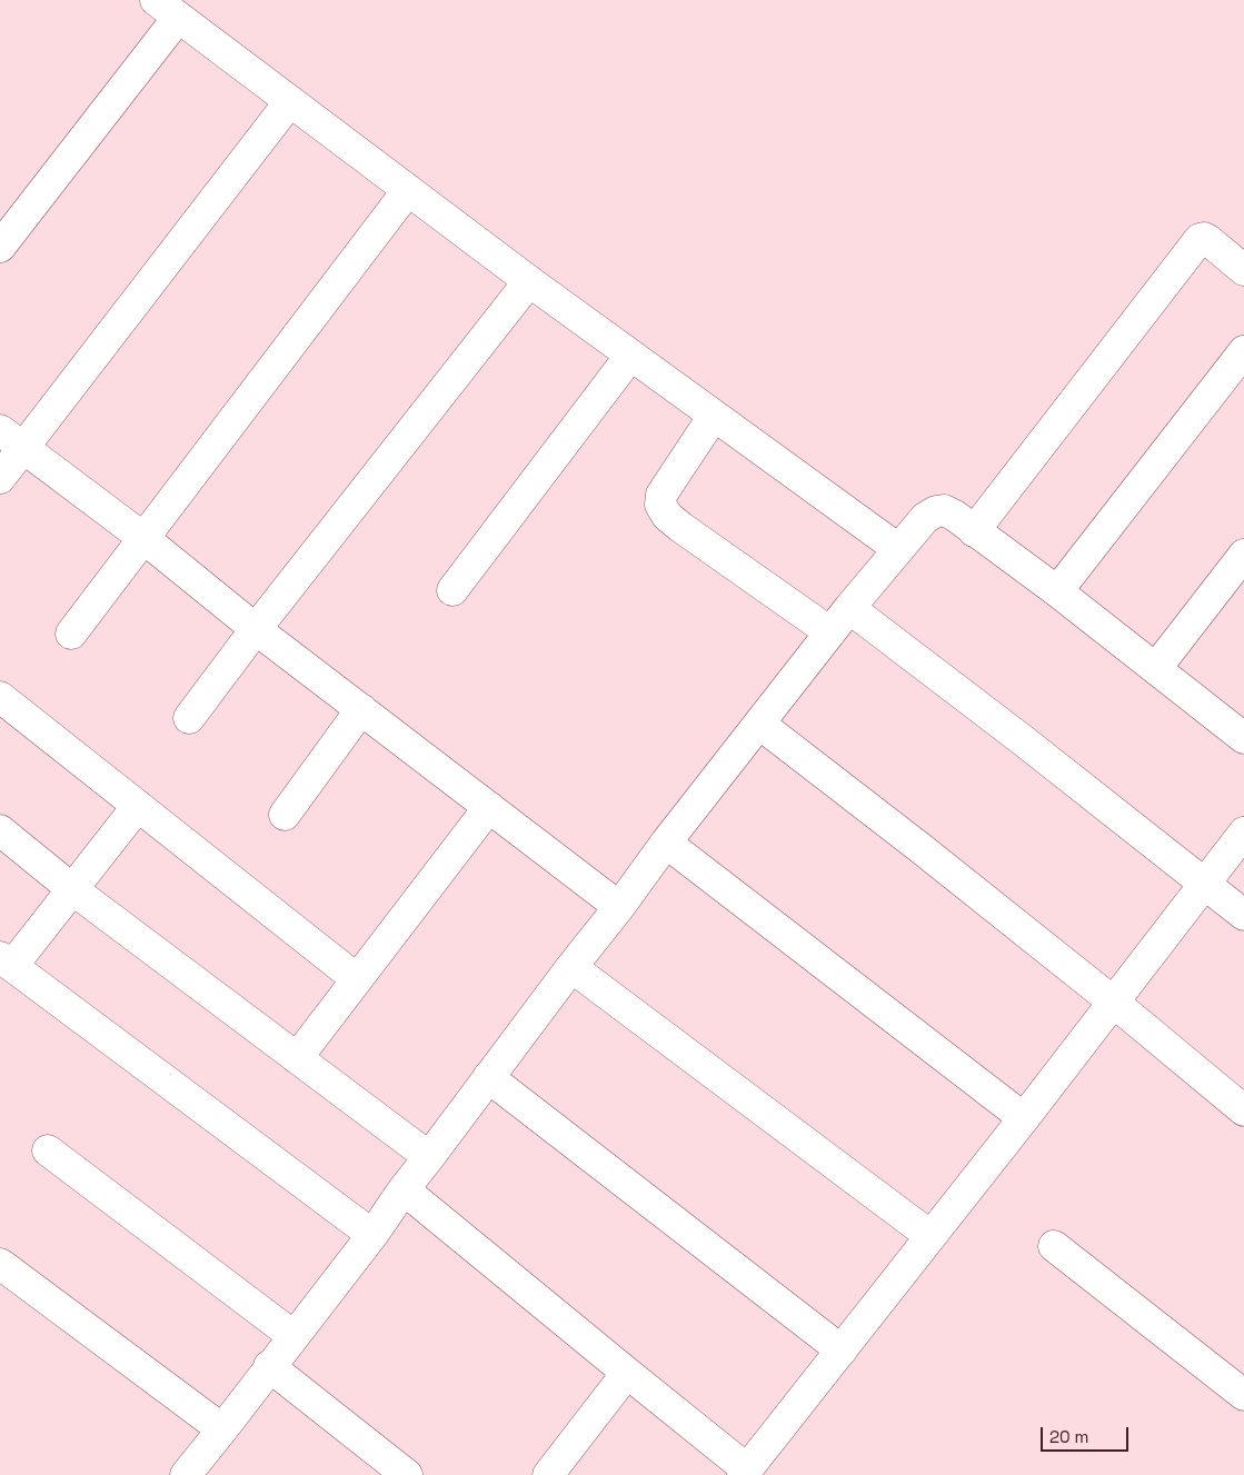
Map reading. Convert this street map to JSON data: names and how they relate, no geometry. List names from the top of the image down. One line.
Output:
{"scale_bar":"20 m"}
